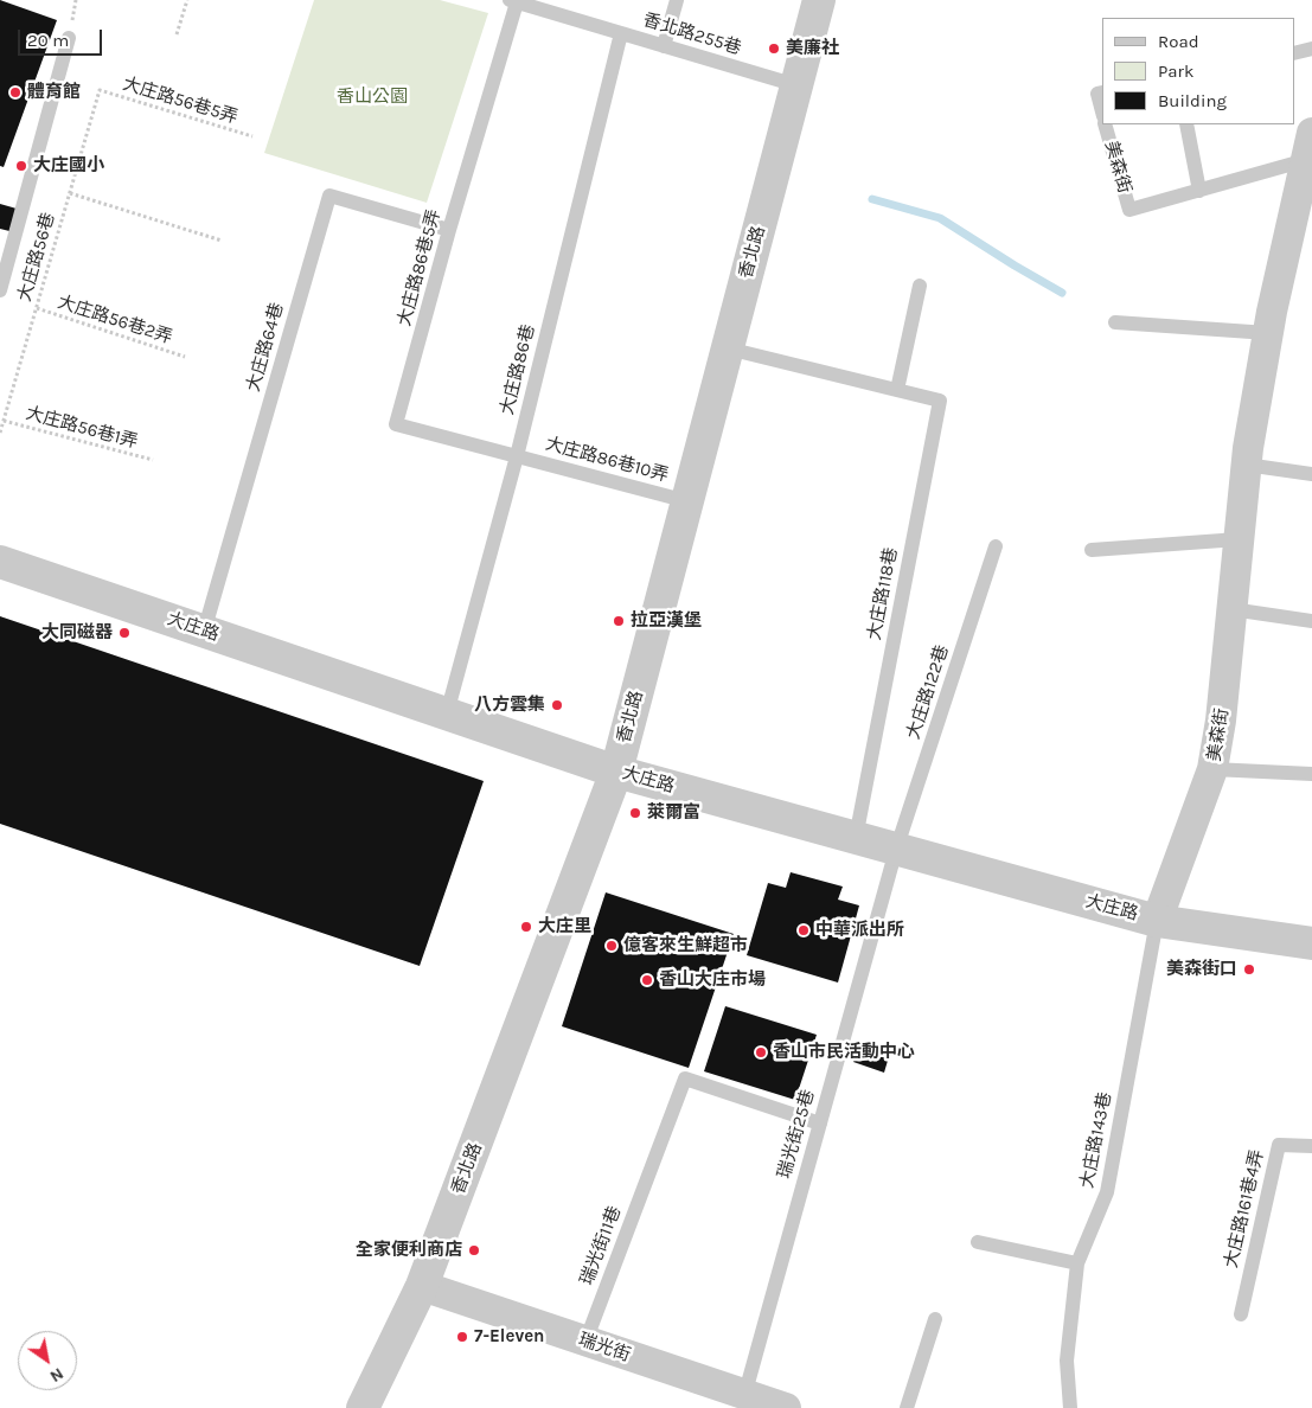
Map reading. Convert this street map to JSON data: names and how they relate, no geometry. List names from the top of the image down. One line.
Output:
{"streets":{"street":["美森街","香北路","大庄路","瑞光街"],"lane":["香北路255巷","大庄路86巷5弄","大庄路64巷","大庄路86巷","大庄路86巷10弄","大庄路118巷","大庄路122巷","瑞光街25巷","大庄路143巷","大庄路161巷4弄","瑞光街11巷"],"path":["大庄路56巷5弄","大庄路56巷","大庄路56巷2弄","大庄路56巷1弄"]},"crossings":[["香北路255巷","香北路"],["香北路255巷","大庄路86巷5弄"],["香北路255巷","大庄路86巷"],["大庄路56巷5弄","大庄路56巷"],["美森街","大庄路"],["美森街","大庄路143巷"],["香北路","大庄路86巷10弄"],["香北路","大庄路118巷"],["香北路","大庄路"],["香北路","瑞光街"],["大庄路56巷","大庄路56巷2弄"],["大庄路56巷","大庄路56巷1弄"],["大庄路86巷5弄","大庄路64巷"],["大庄路86巷5弄","大庄路86巷"],["大庄路86巷5弄","大庄路86巷10弄"],["大庄路64巷","大庄路"],["大庄路86巷","大庄路86巷10弄"],["大庄路86巷","大庄路"],["大庄路118巷","大庄路"],["大庄路","大庄路122巷"],["大庄路","瑞光街25巷"],["大庄路","大庄路143巷"],["大庄路122巷","瑞光街25巷"],["瑞光街25巷","瑞光街11巷"],["瑞光街25巷","瑞光街"],["瑞光街11巷","瑞光街"]],"parks":["香山公園"],"places":["美廉社","體育館","大庄國小","拉亞漢堡","大同磁器","八方雲集","萊爾富","大庄里","中華派出所","億客來生鮮超市","美森街口","香山大庄市場","香山市民活動中心","全家便利商店","7-Eleven"],"legend":["Road","Park","Building"],"scale_bar":"20 m","north":"bottom right"}
